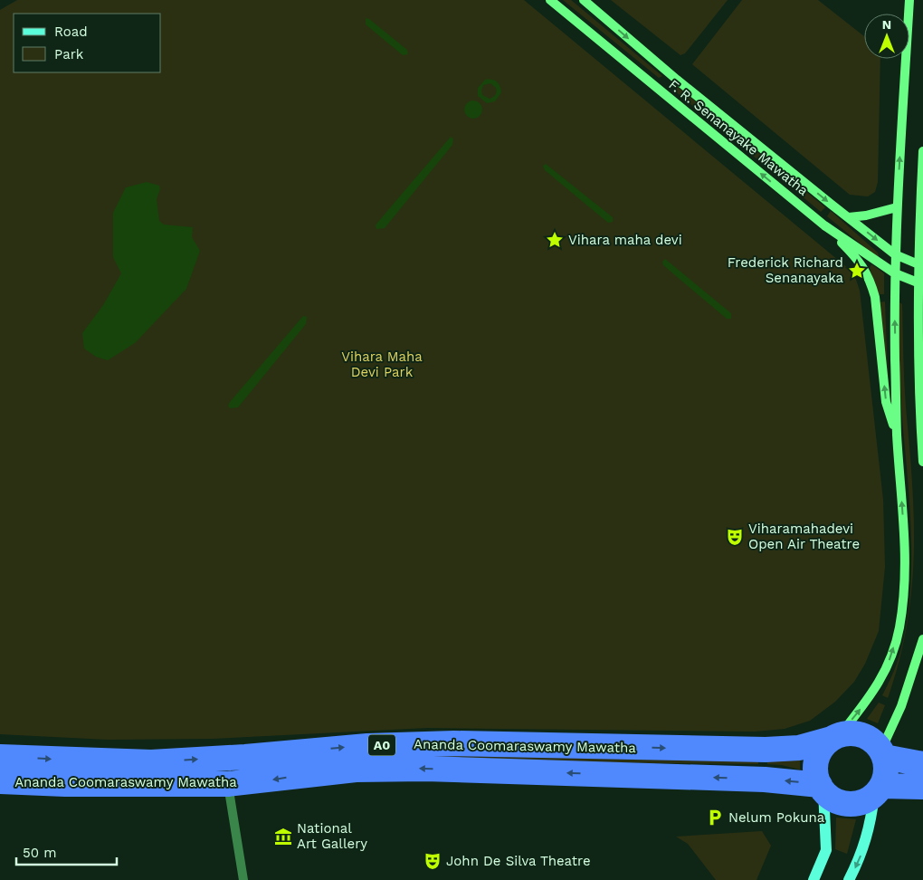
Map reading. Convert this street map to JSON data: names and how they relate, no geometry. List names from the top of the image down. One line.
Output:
{"streets":{"highway":["A0","Ananda Coomaraswamy Mawatha"],"main road":["F. R. Senanayake Mawatha"]},"crossings":[["A0","Ananda Coomaraswamy Mawatha"]],"parks":["Vihara Maha Devi Park"],"places":{"place":["Vihara maha devi","Frederick Richard Senanayaka"],"theatre":["Viharamahadevi Open Air Theatre","John De Silva Theatre"],"parking":["Nelum Pokuna"],"museum":["National Art Gallery"]},"legend":["Road","Park"],"scale_bar":"50 m","north":"top"}
